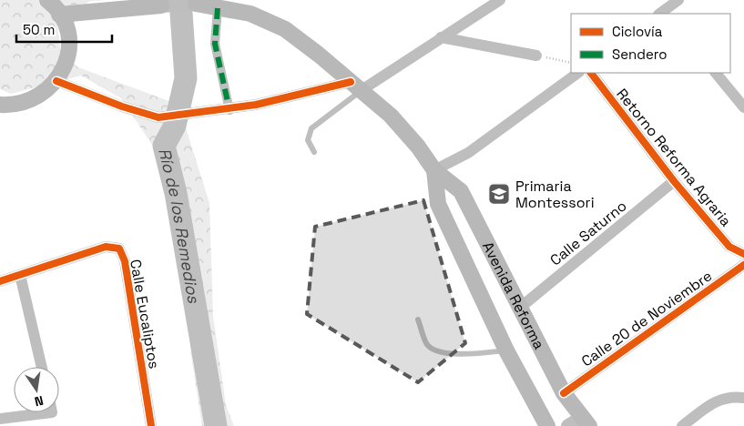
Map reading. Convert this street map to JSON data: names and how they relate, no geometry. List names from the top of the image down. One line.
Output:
{"streets":{"main road":["Avenida Reforma"],"street":["Retorno Reforma Agraria","Calle Saturno","Calle Eucaliptos","Calle 20 de Noviembre"]},"crossings":[["Retorno Reforma Agraria","Calle Saturno"],["Calle Saturno","Avenida Reforma"],["Avenida Reforma","Calle 20 de Noviembre"]],"water":["Río de los Remedios"],"places":{"school or university":["Primaria Montessori"]},"legend":["Ciclovía","Sendero"],"scale_bar":"50 m","north":"bottom"}
